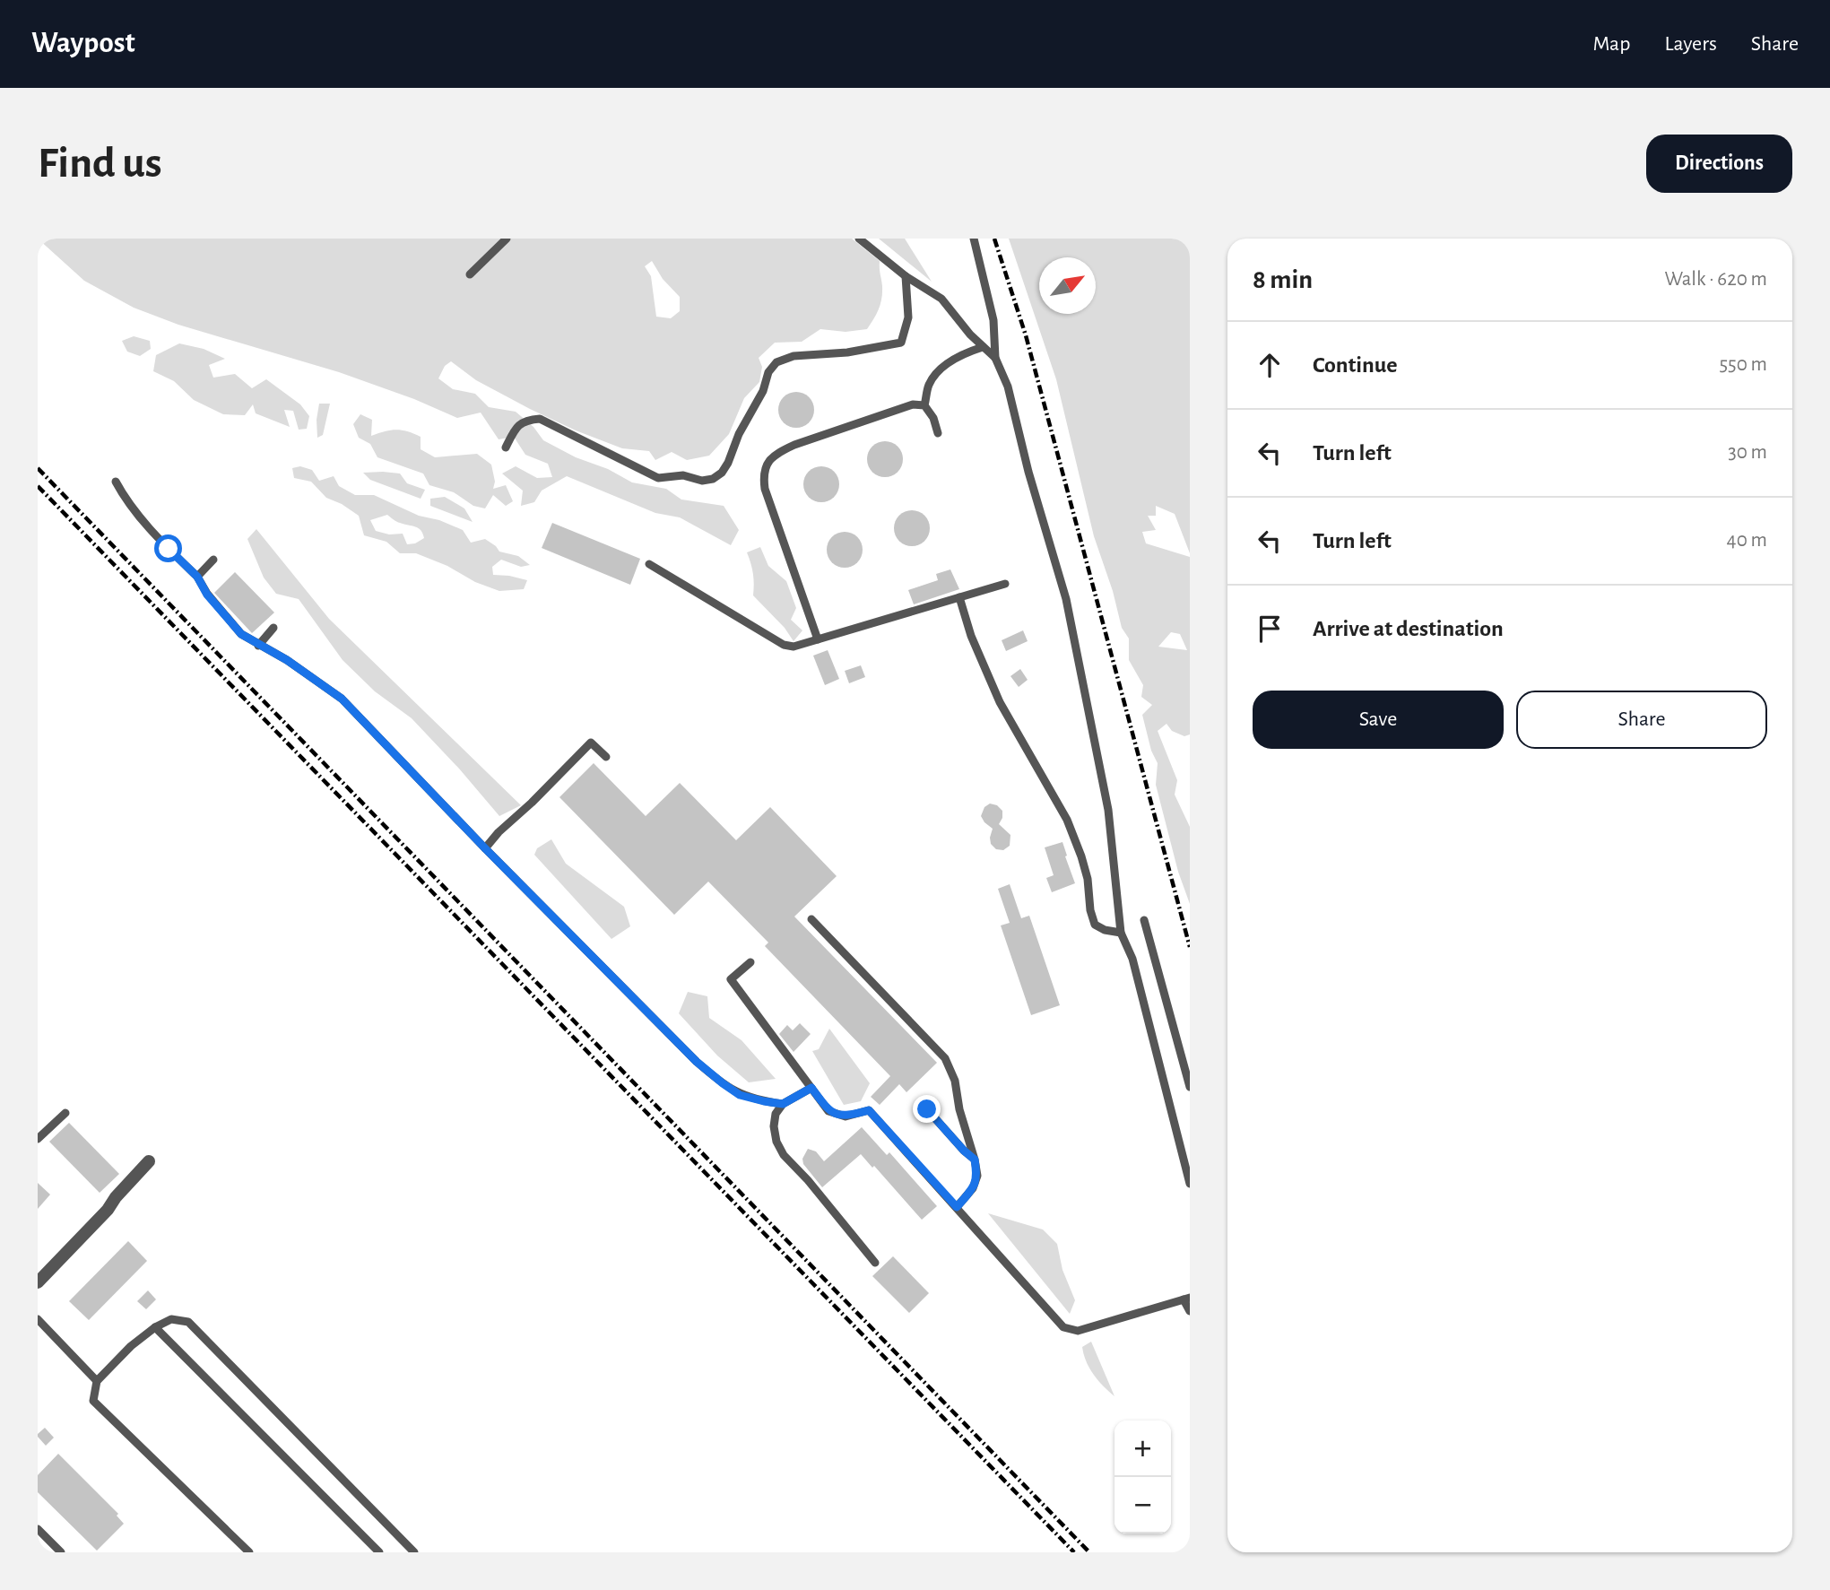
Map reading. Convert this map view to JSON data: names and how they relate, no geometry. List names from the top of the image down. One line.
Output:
{"north":"top right","page":{"header":"Waypost","nav":["Map","Layers","Share"],"buttons":["Directions",["Save","Share"]],"title":"Find us","heading":["8 min","Walk · 620 m"],"list":[["Continue","550 m"],["Turn left","30 m"],["Turn left","40 m"],"Arrive at destination"],"map_buttons":["+","−"]}}
